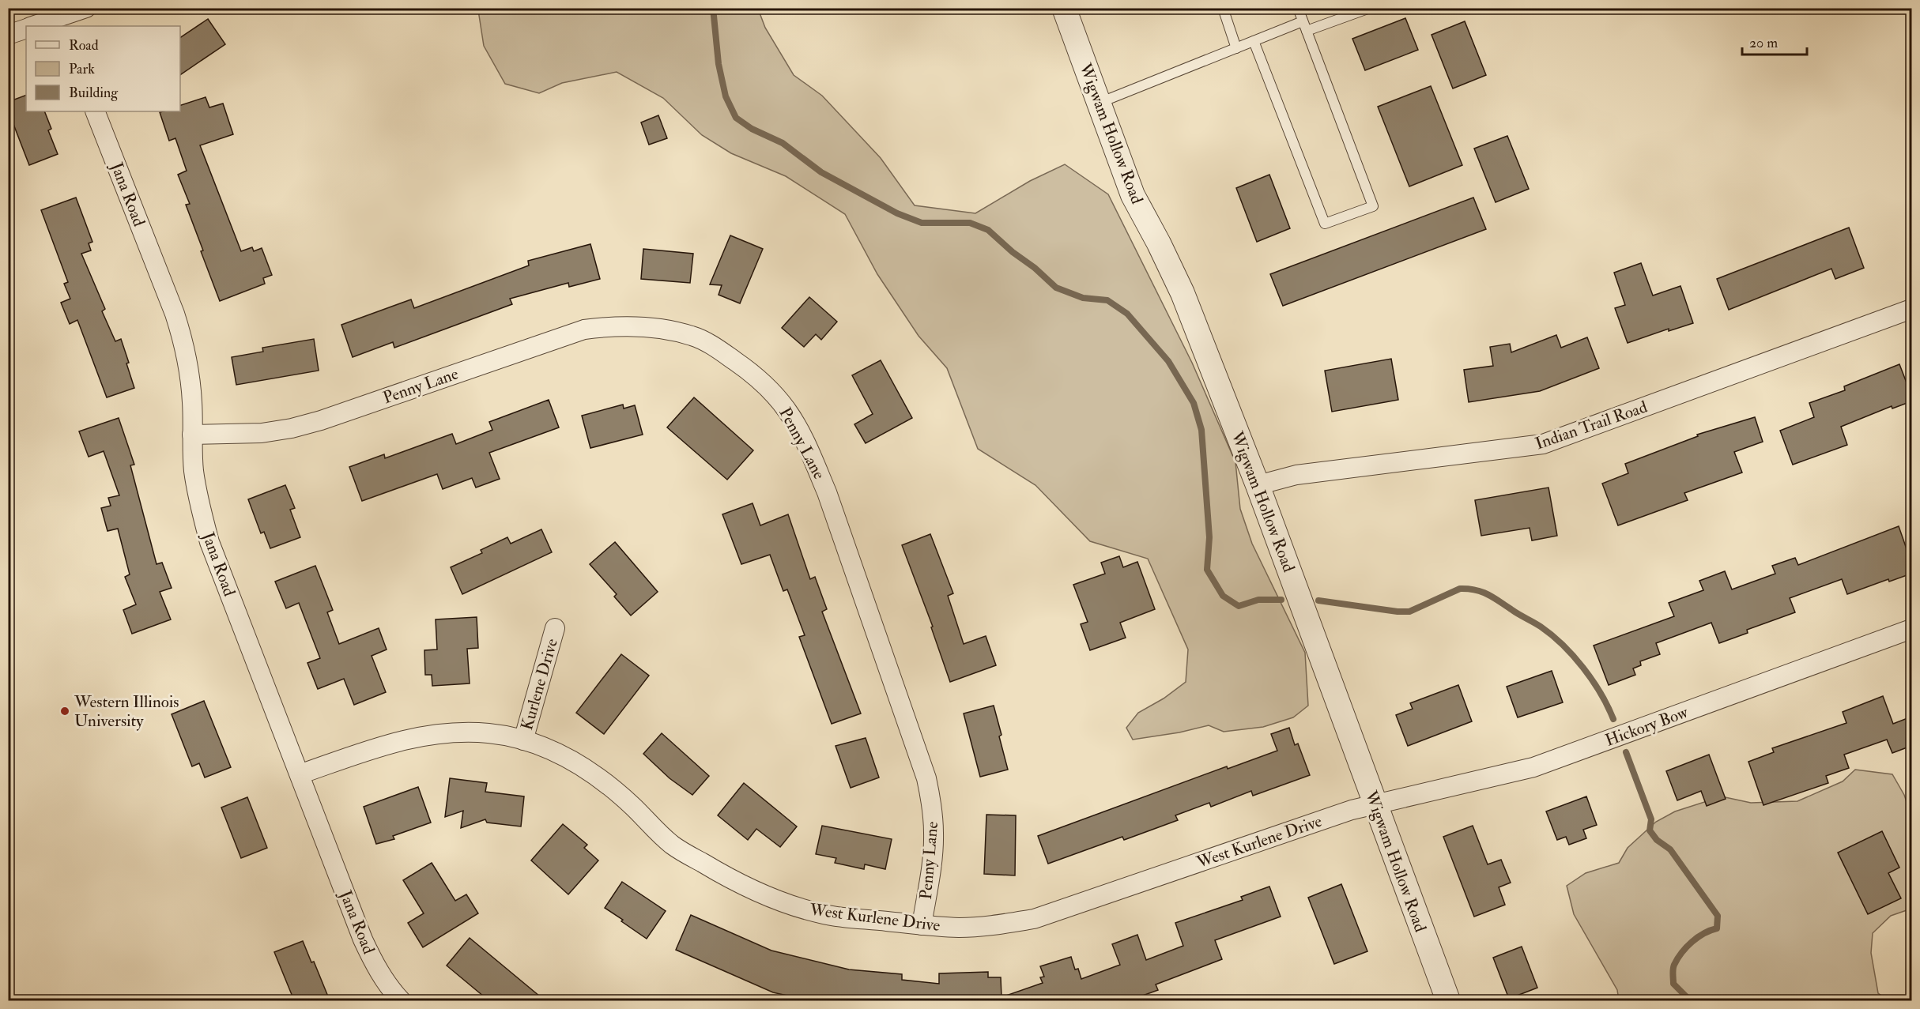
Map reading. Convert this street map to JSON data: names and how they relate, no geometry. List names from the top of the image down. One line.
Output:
{"streets":{"street":["Wigwam Hollow Road","Jana Road","Penny Lane","Indian Trail Road","Kurlene Drive","Hickory Bow","West Kurlene Drive"]},"crossings":[["Wigwam Hollow Road","Indian Trail Road"],["Wigwam Hollow Road","Hickory Bow"],["Wigwam Hollow Road","West Kurlene Drive"],["Jana Road","Penny Lane"],["Jana Road","West Kurlene Drive"],["Penny Lane","West Kurlene Drive"],["Kurlene Drive","West Kurlene Drive"],["Hickory Bow","West Kurlene Drive"]],"places":["Western Illinois University"],"legend":["Road","Park","Building"],"scale_bar":"20 m"}
